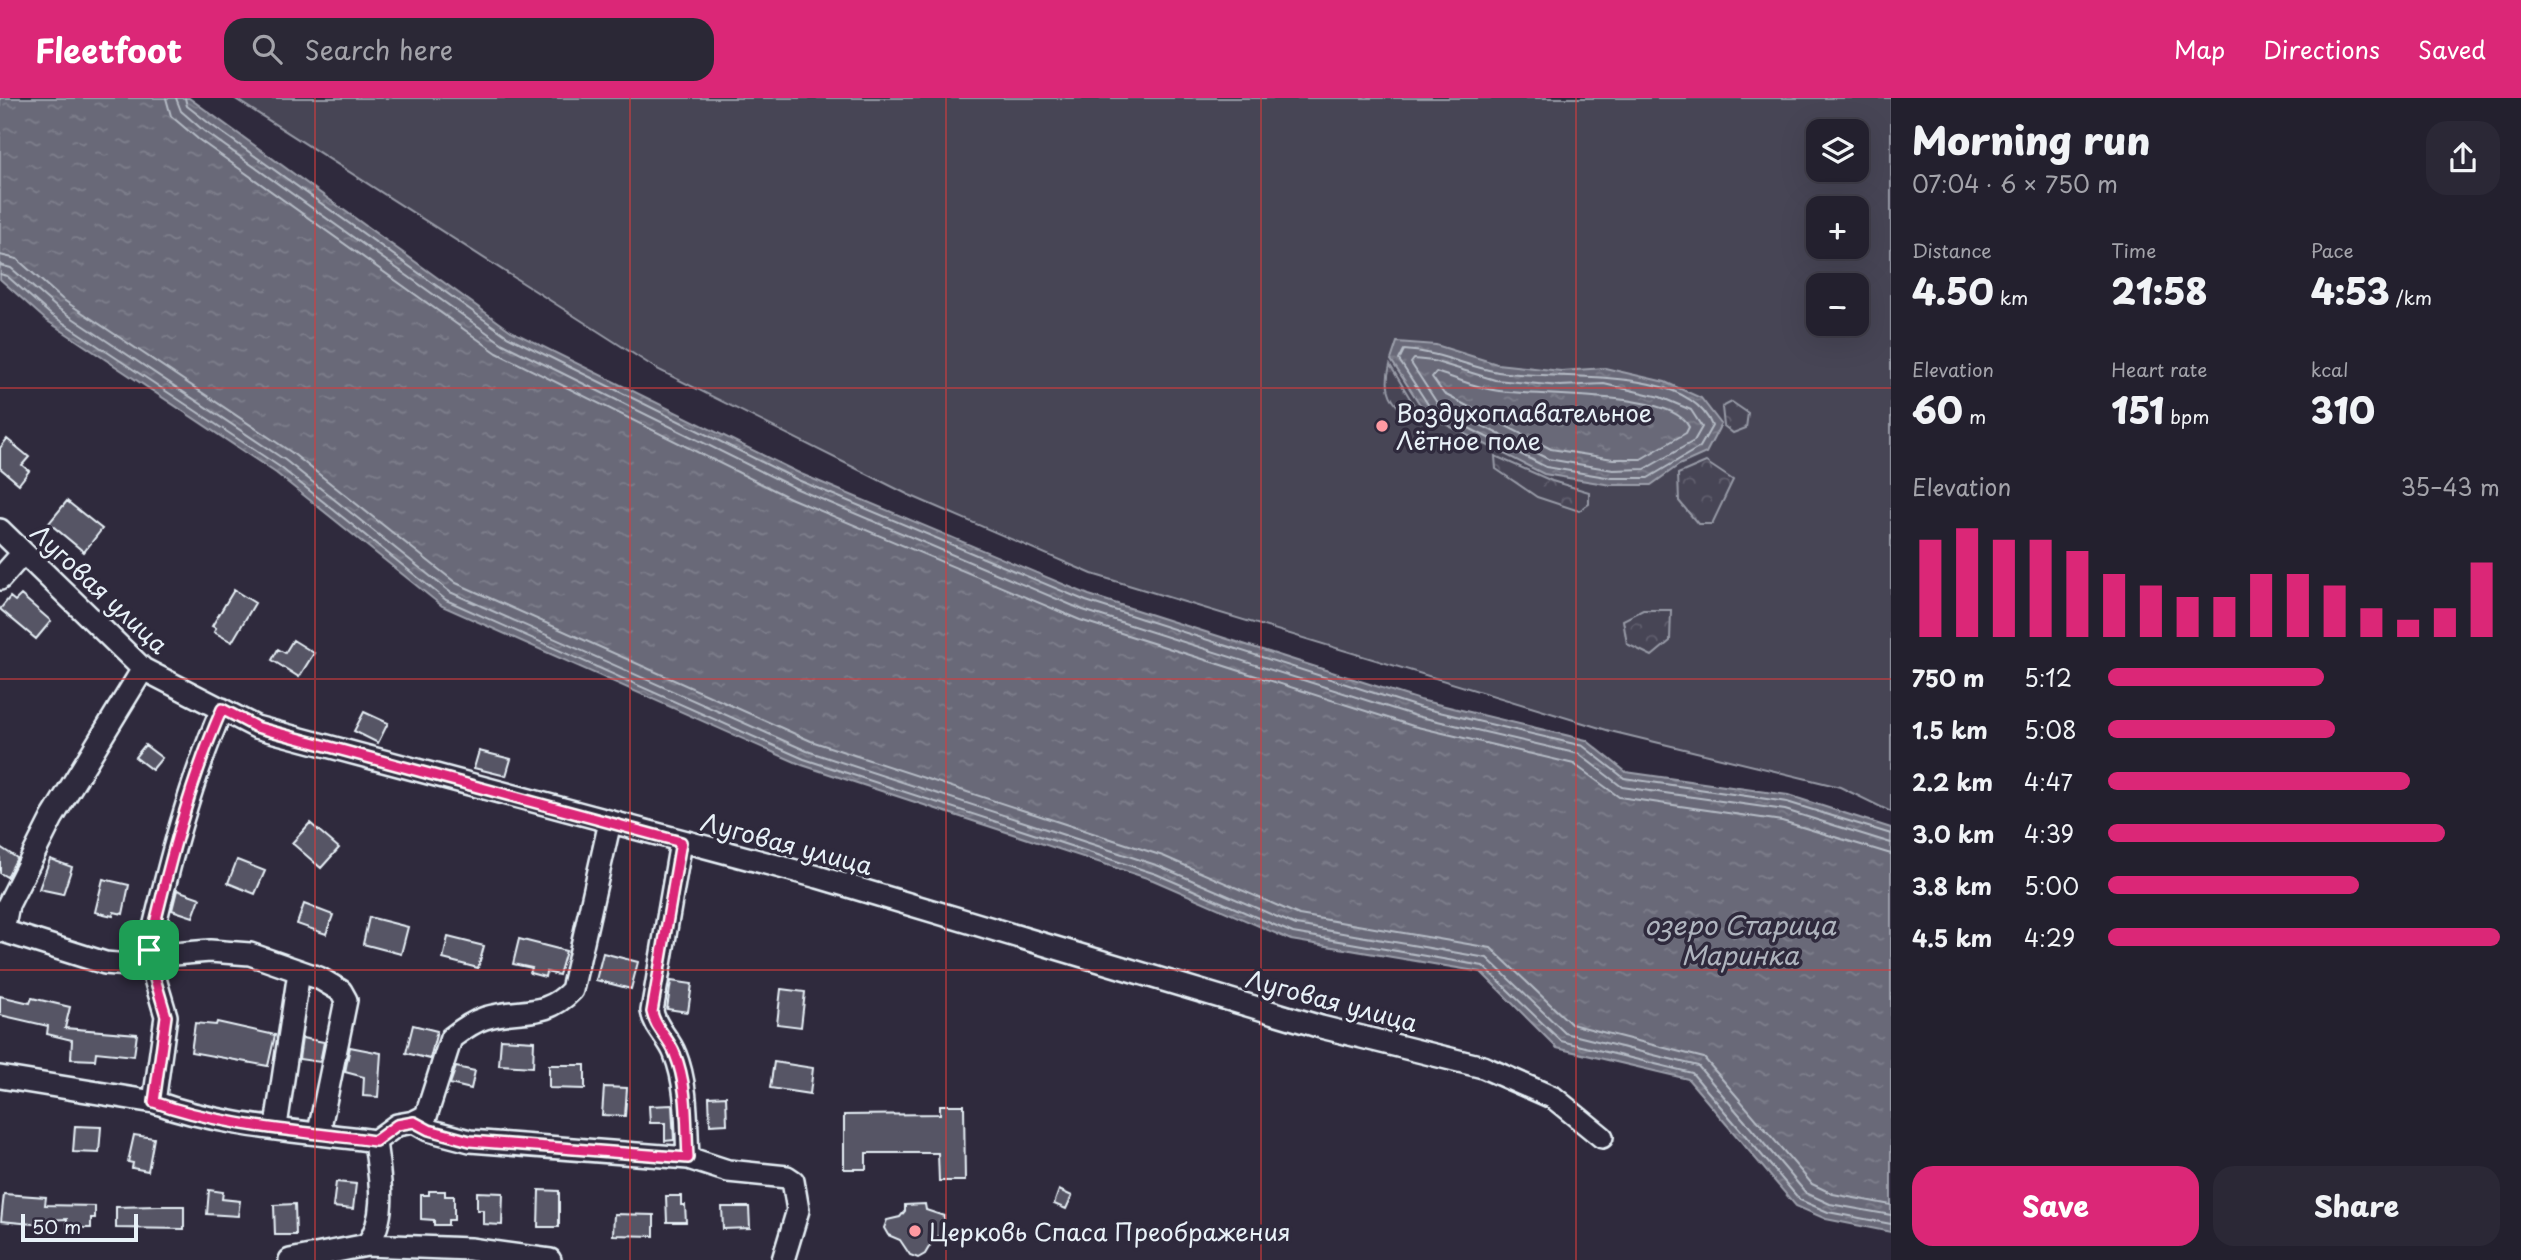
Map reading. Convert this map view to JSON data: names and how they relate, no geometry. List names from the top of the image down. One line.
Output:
{"streets":{"street":["Луговая улица"]},"water":["озеро Старица Маринка"],"places":["Воздухоплавательное Лётное поле","Церковь Спаса Преображения"],"scale_bar":"50 m","page":{"header":"Fleetfoot","search":"Search here","nav":["Map","Directions","Saved"],"heading":["Morning run","07:04 · 6 × 750 m"],"map_buttons":["+","−"],"stats":[["Distance","4.50 km"],["Time","21:58"],["Pace","4:53 /km"],["Elevation","60 m"],["Heart rate","151 bpm"],["kcal","310"]],"chart":["Elevation","35–43 m"],"list":[{"name":"750 m","note":"5:12"},{"name":"1.5 km","note":"5:08"},{"name":"2.2 km","note":"4:47"},{"name":"3.0 km","note":"4:39"},{"name":"3.8 km","note":"5:00"},{"name":"4.5 km","note":"4:29"}],"buttons":["Save","Share"],"scale":"50 m"}}
